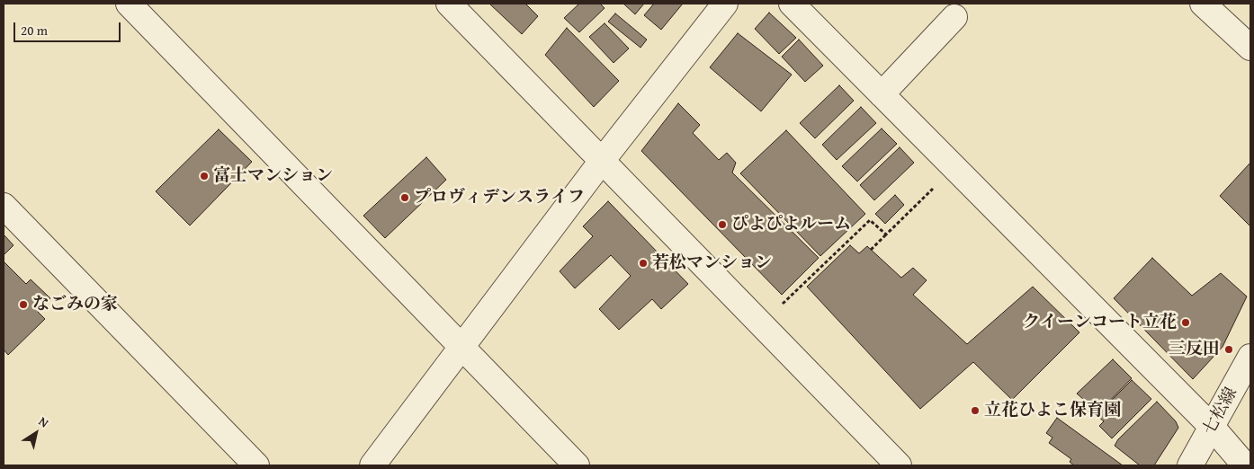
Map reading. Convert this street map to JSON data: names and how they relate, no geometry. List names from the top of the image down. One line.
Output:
{"streets":{"street":["七松線"]},"places":["富士マンション","プロヴィデンスライフ","ぴよぴよルーム","若松マンション","なごみの家","クイーンコート立花","三反田","立花ひよこ保育園"],"scale_bar":"20 m","north":"top right"}
